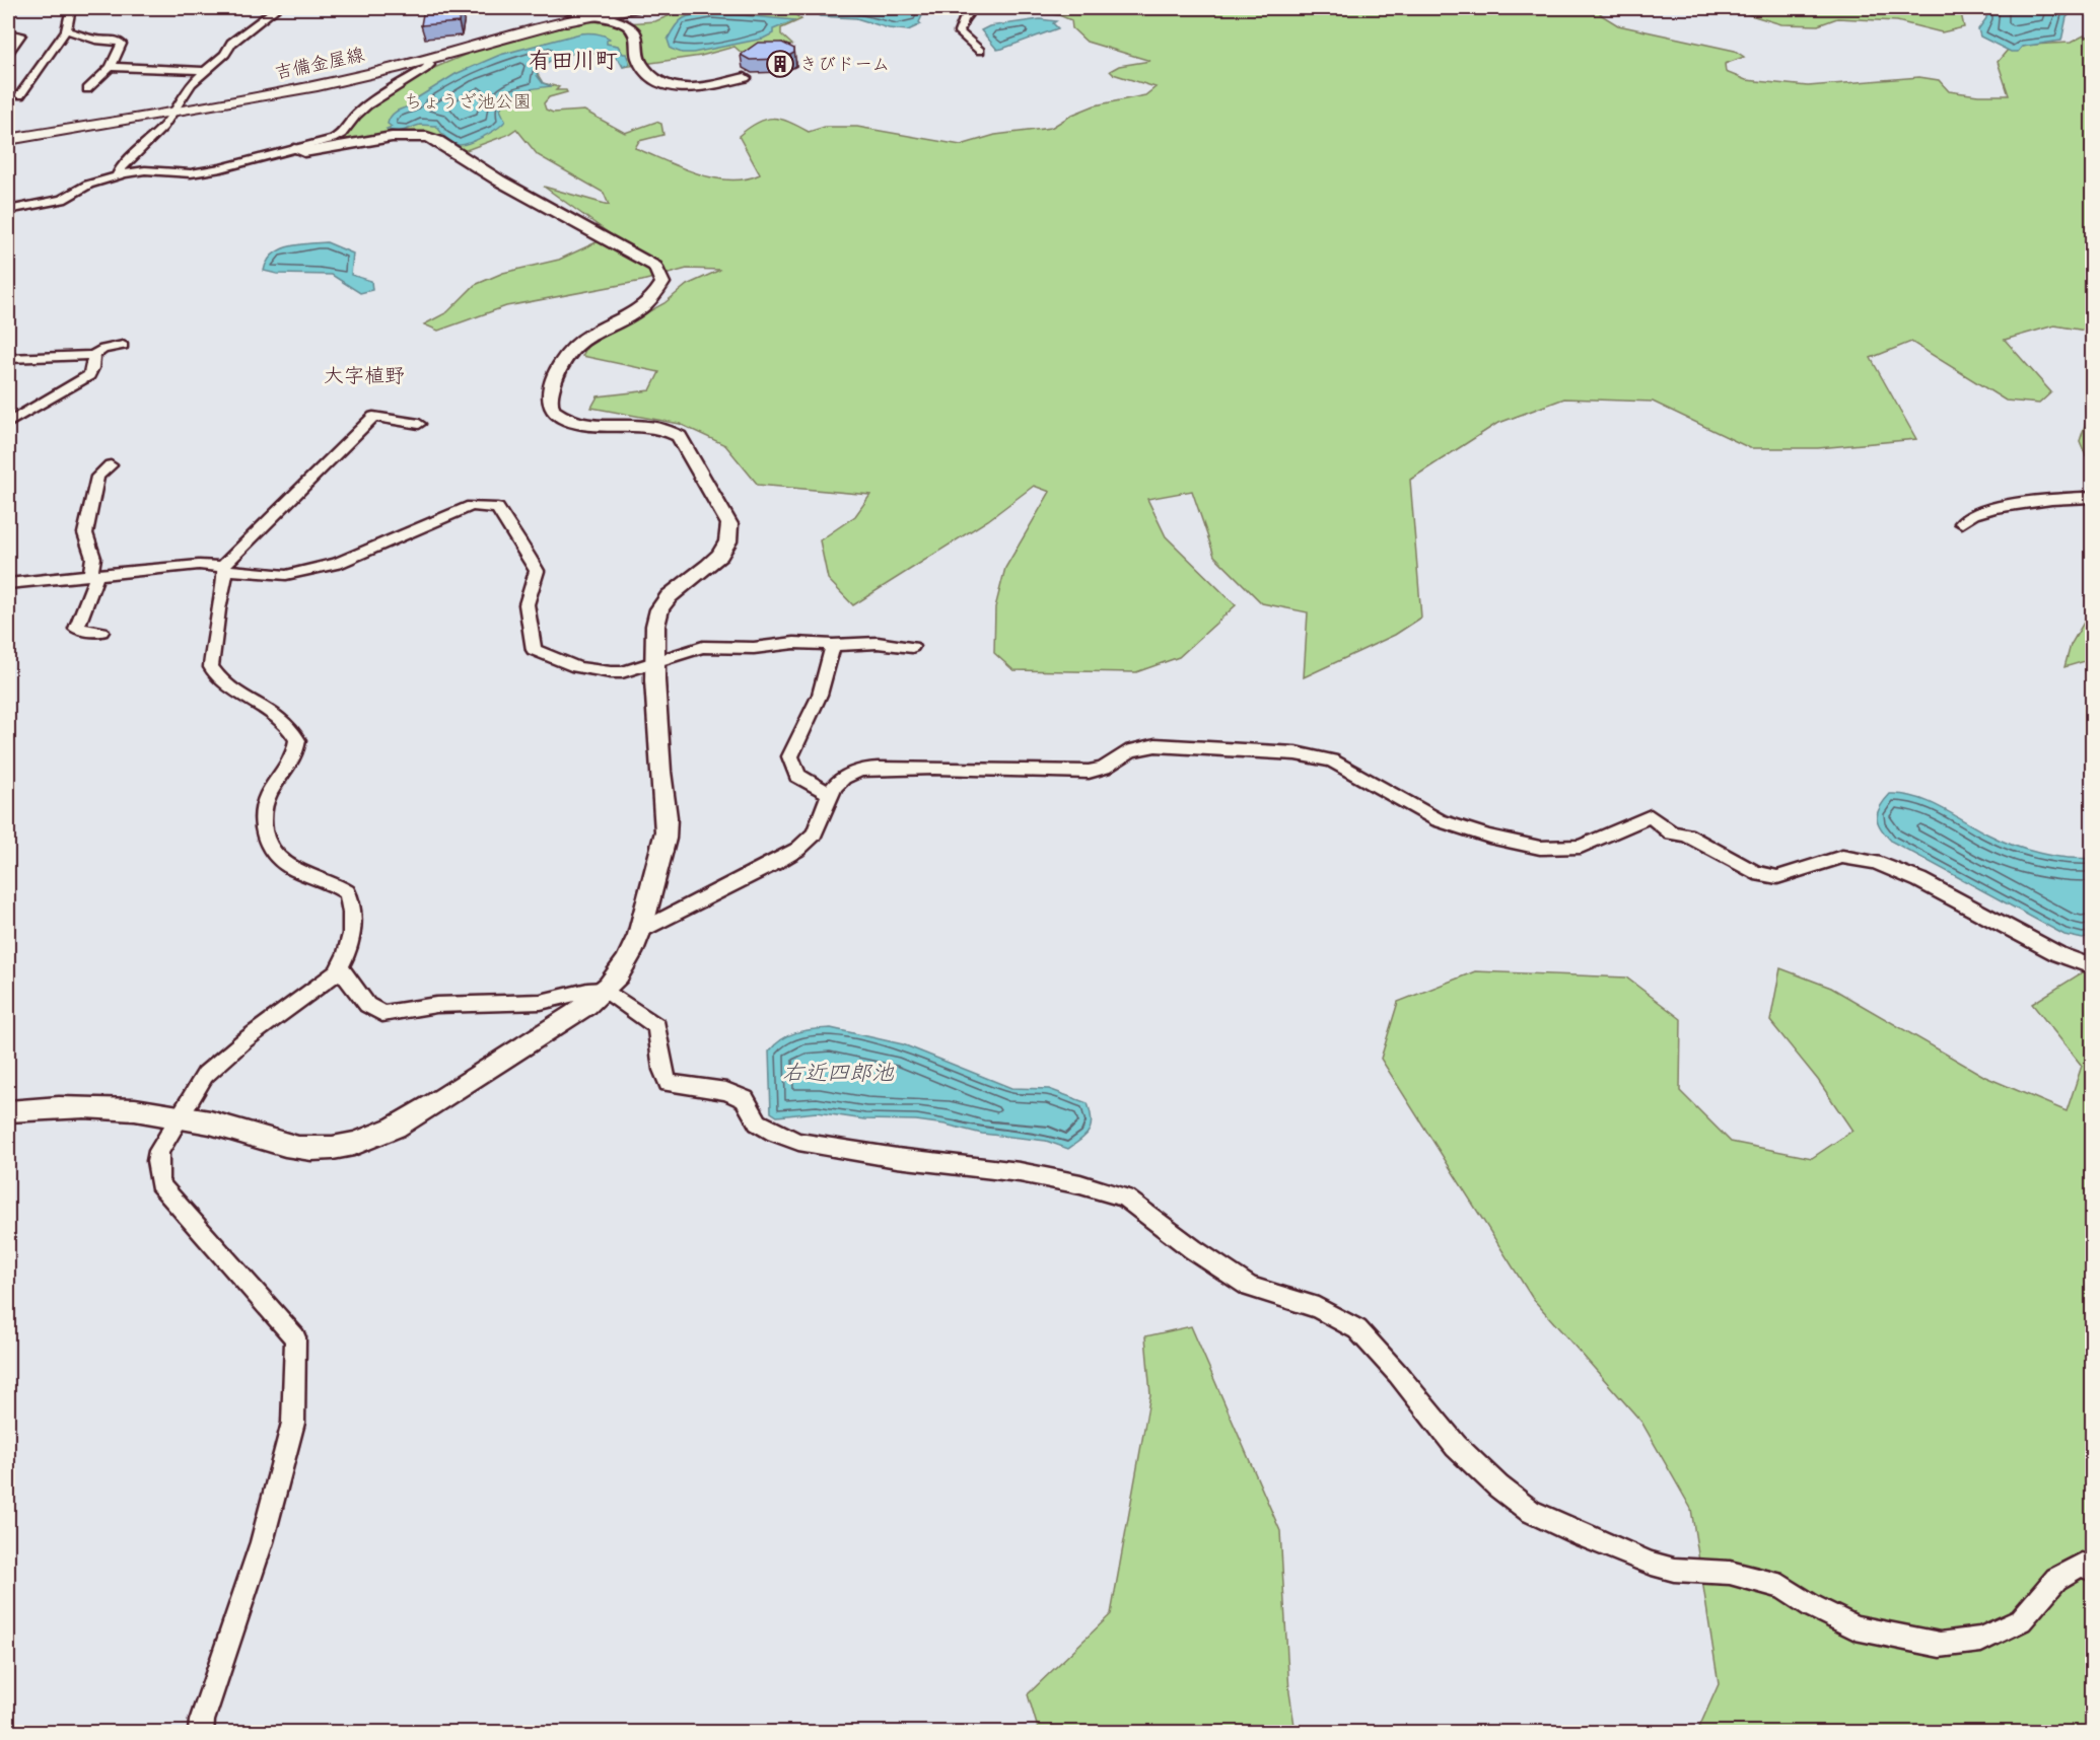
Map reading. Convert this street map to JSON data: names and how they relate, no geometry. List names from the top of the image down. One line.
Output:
{"streets":{"main road":["吉備金屋線"]},"districts":["有田川町","大字植野"],"water":["右近四郎池"],"parks":["ちょうざ池公園"],"places":{"building":["きびドーム"]}}
